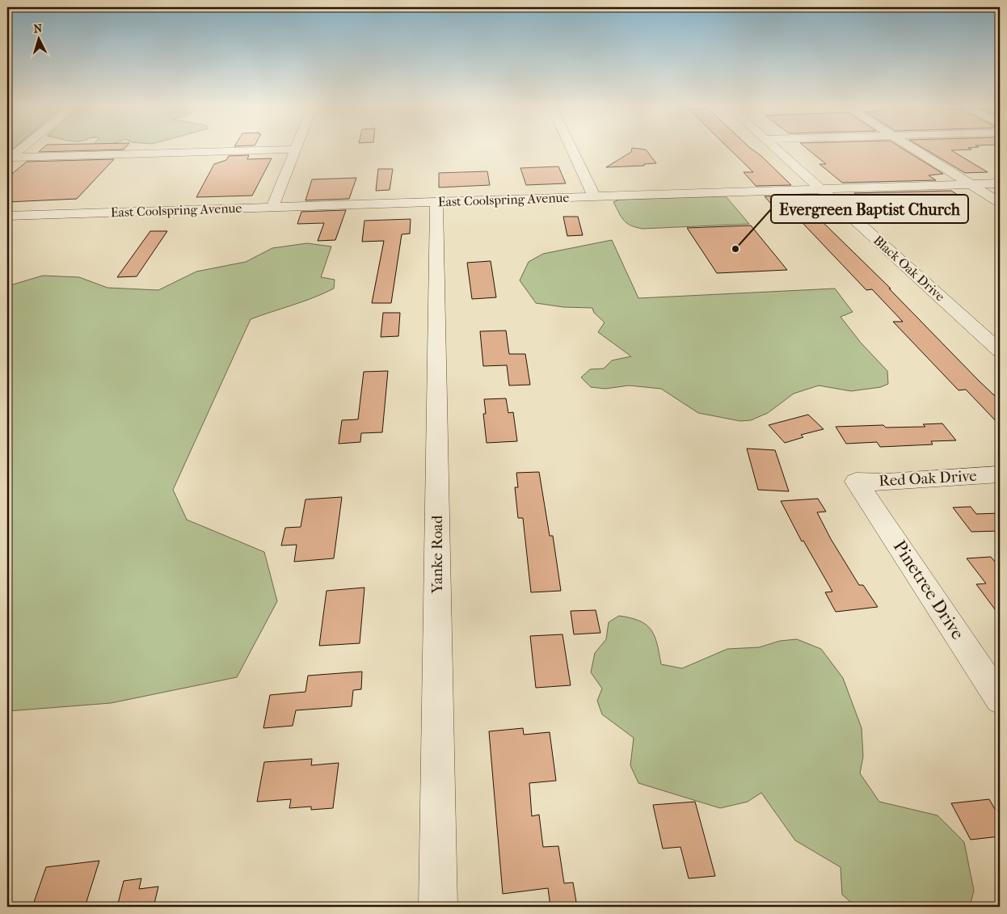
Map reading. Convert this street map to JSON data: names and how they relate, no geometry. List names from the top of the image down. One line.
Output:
{"streets":{"street":["East Coolspring Avenue","Black Oak Drive","Red Oak Drive","Yanke Road","Pinetree Drive"]},"crossings":[["East Coolspring Avenue","Black Oak Drive"],["East Coolspring Avenue","Yanke Road"],["Red Oak Drive","Pinetree Drive"]],"places":["Evergreen Baptist Church"],"north":"top"}
